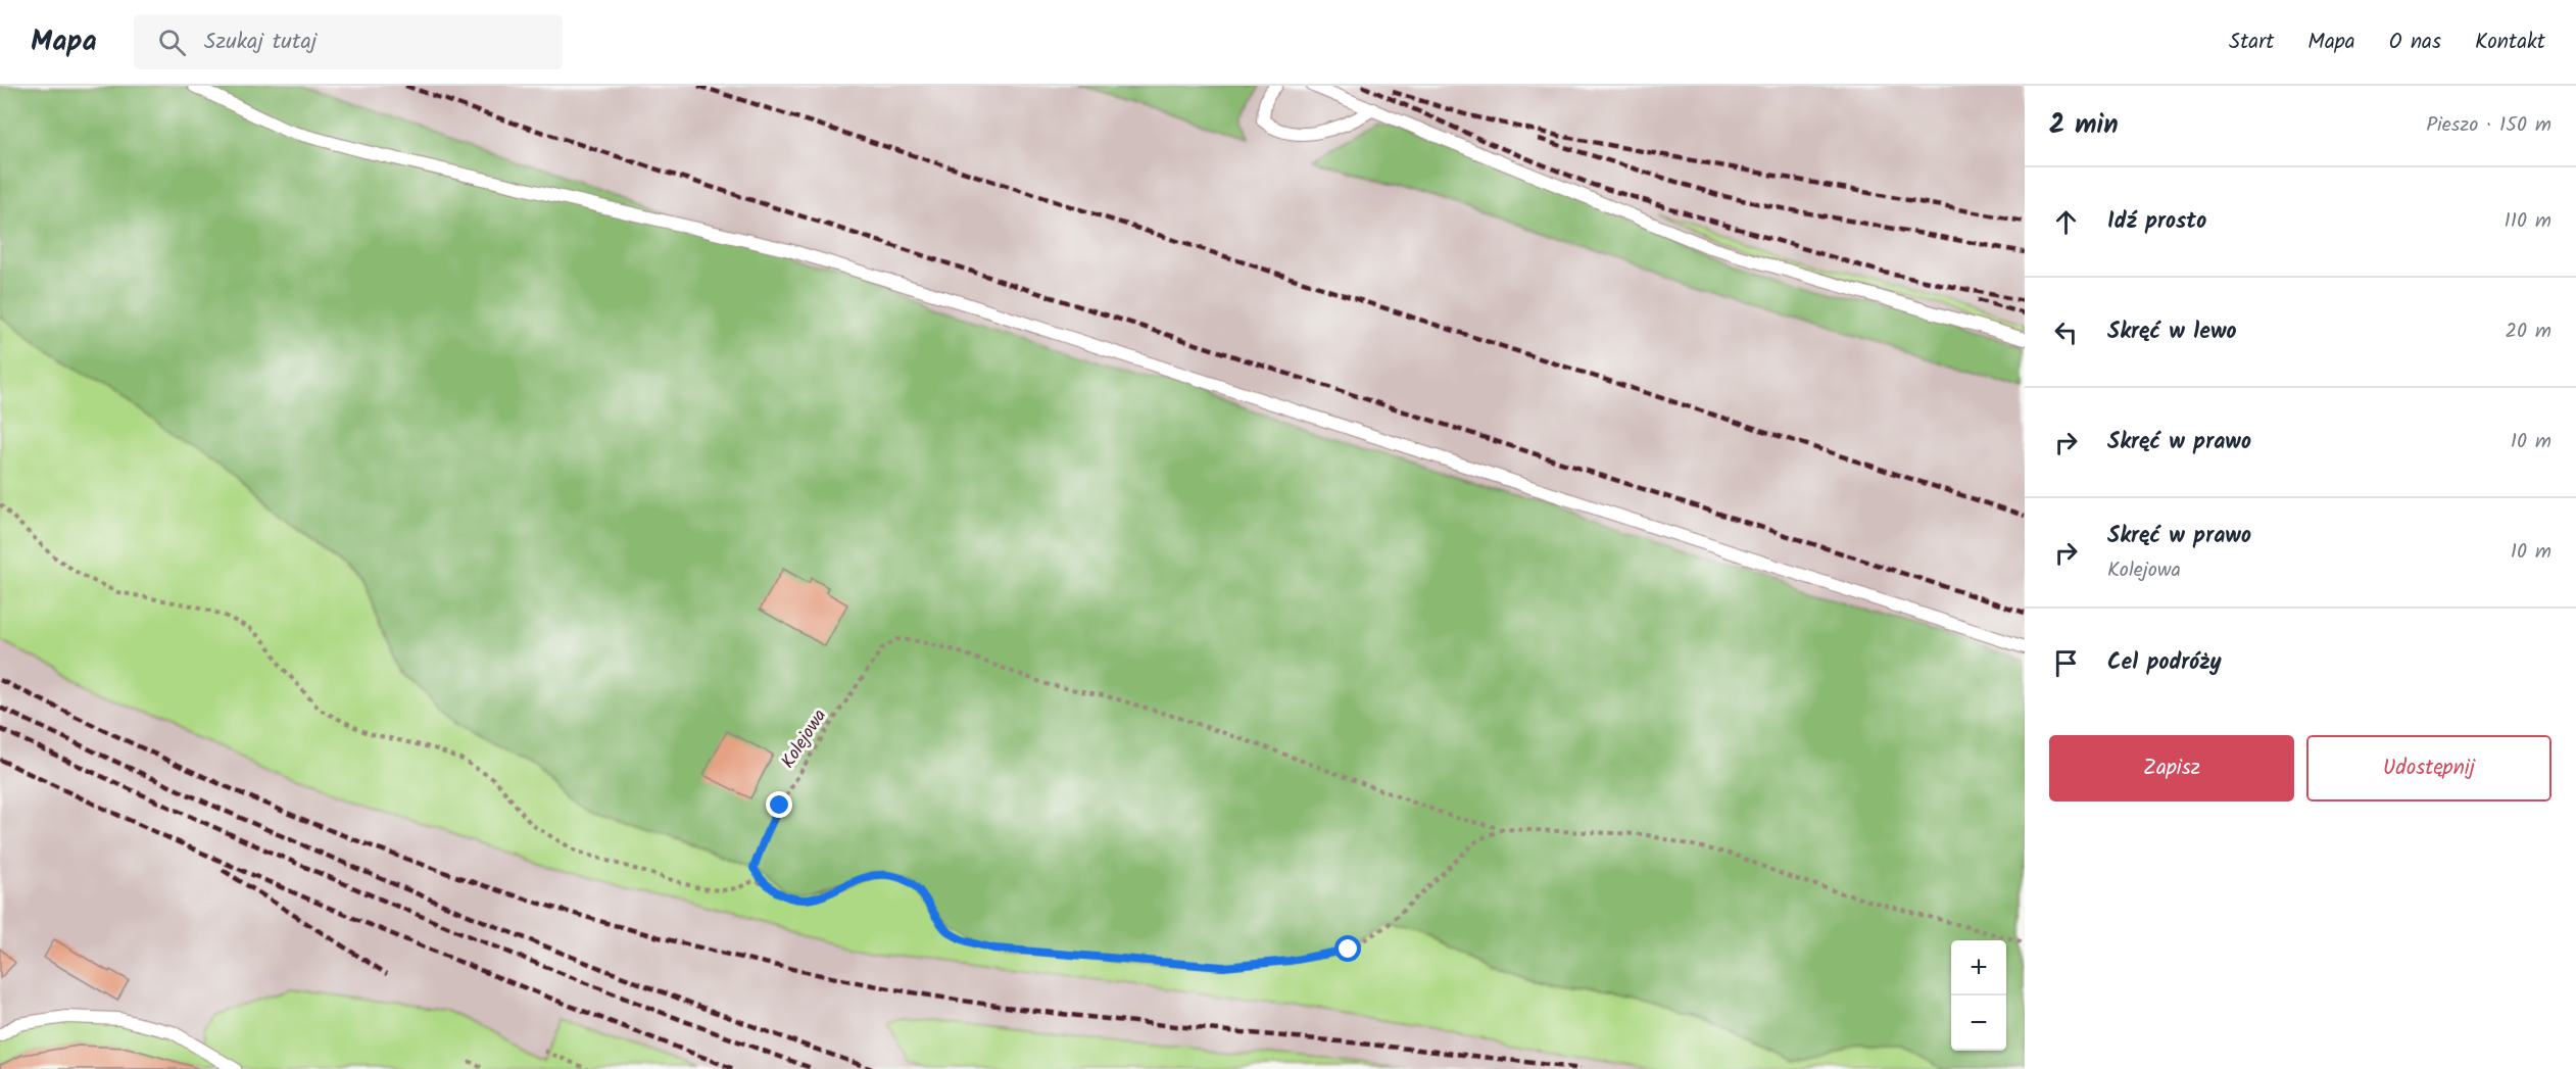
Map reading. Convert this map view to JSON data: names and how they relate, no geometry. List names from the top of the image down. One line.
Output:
{"streets":{"path":["Kolejowa"]},"page":{"header":"Mapa","search":"Szukaj tutaj","nav":["Start","Mapa","O nas","Kontakt"],"heading":["2 min","Pieszo · 150 m"],"list":[["Idź prosto","110 m"],["Skręć w lewo","20 m"],["Skręć w prawo","10 m"],["Skręć w prawo","Kolejowa","10 m"],"Cel podróży"],"buttons":["Zapisz","Udostępnij"],"map_buttons":["+","−"]}}
